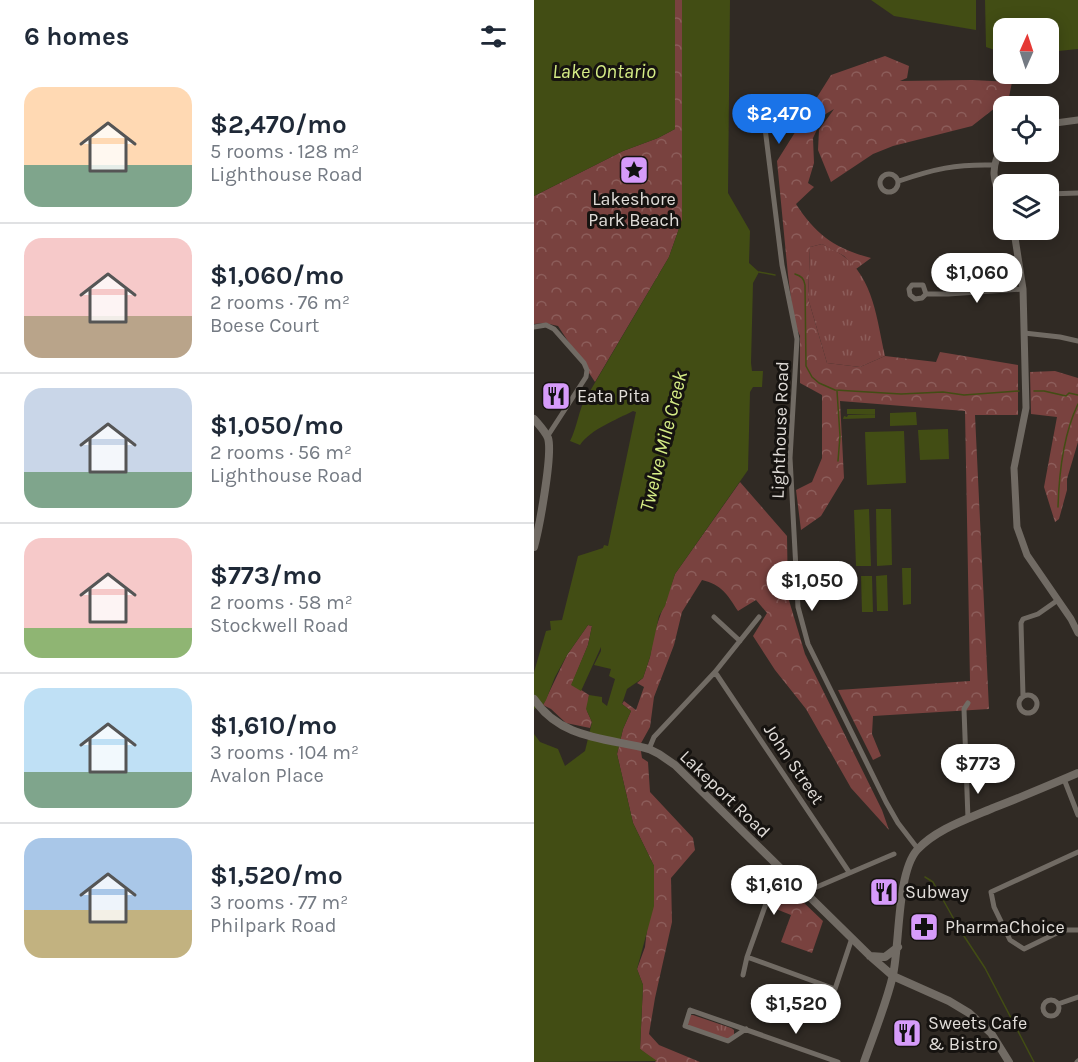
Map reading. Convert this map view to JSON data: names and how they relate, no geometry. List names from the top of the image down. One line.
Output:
{"streets":{"main road":["Lakeport Road"],"street":["Lighthouse Road","John Street"]},"water":["Lake Ontario","Twelve Mile Creek"],"places":{"place":["Lakeshore Park Beach"],"restaurant":["Eata Pita","Subway","Sweets Cafe & Bistro"],"pharmacy":["PharmaChoice"]},"north":"top","page":{"heading":"6 homes","list":[{"name":"$2,470/mo","note":"5 rooms · 128 m² · Lighthouse Road"},{"name":"$1,060/mo","note":"2 rooms · 76 m² · Boese Court"},{"name":"$1,050/mo","note":"2 rooms · 56 m² · Lighthouse Road"},{"name":"$773/mo","note":"2 rooms · 58 m² · Stockwell Road"},{"name":"$1,610/mo","note":"3 rooms · 104 m² · Avalon Place"},{"name":"$1,520/mo","note":"3 rooms · 77 m² · Philpark Road"}],"price":["$2,470","$1,060","$1,050","$773","$1,610","$1,520"]}}
